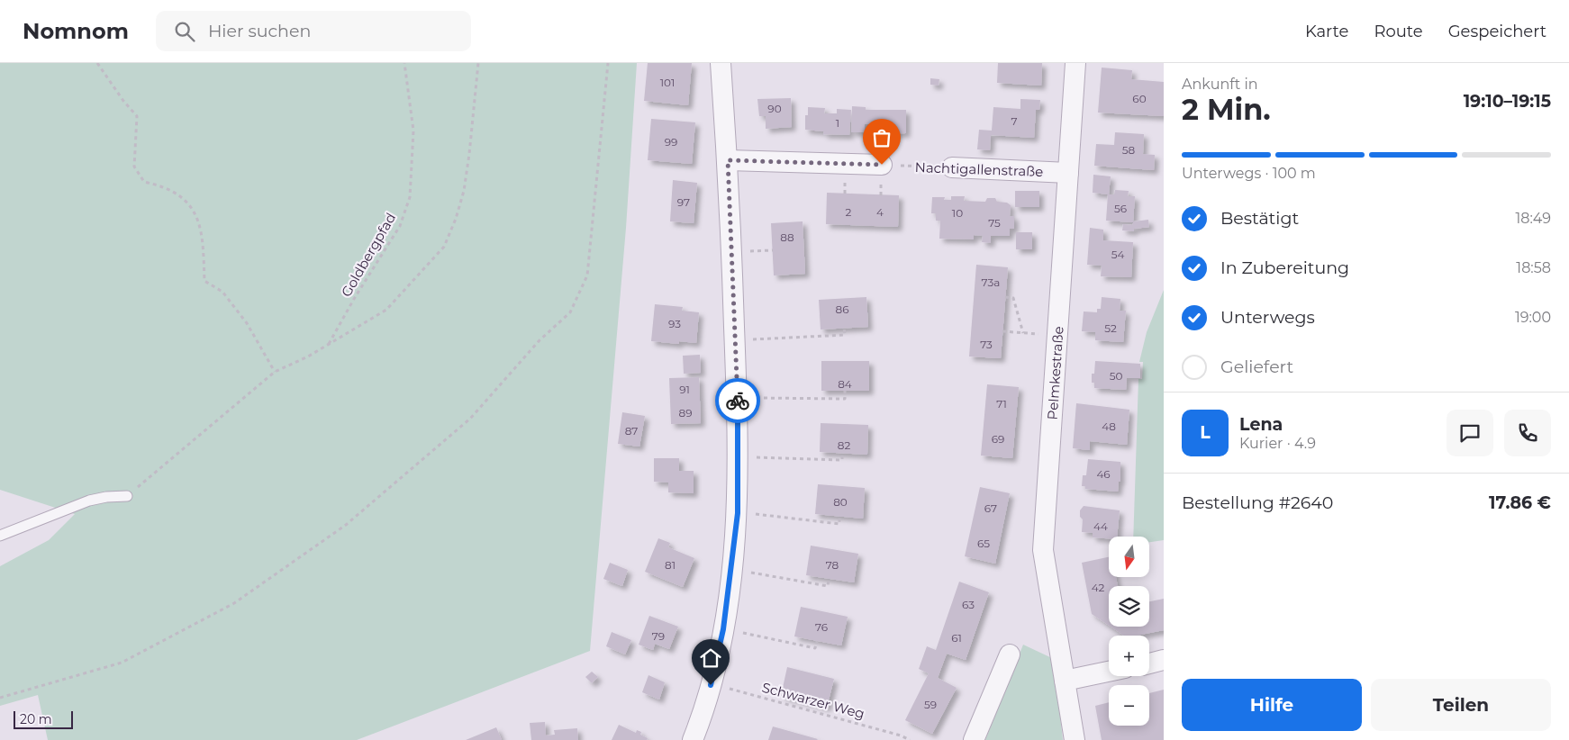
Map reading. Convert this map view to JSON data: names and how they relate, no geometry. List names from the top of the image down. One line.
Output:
{"streets":{"street":["Nachtigallenstraße","Pelmkestraße"],"path":["Goldbergpfad","Schwarzer Weg"]},"crossings":[["Nachtigallenstraße","Pelmkestraße"]],"house_numbers":["101","60","90","7","1","99","58","97","56","2","4","10","75","88","54","73a","86","93","52","73","50","84","91","71","89","48","87","69","82","46","80","67","44","65","81","78","42","63","76","79","61","59"],"scale_bar":"20 m","north":"bottom","page":{"header":"Nomnom","search":"Hier suchen","nav":["Karte","Route","Gespeichert"],"heading":["2 Min.","Ankunft in","19:10–19:15"],"panel":["Lena","Kurier · 4.9","Bestellung #2640","17.86 €"],"bar":"Unterwegs · 100 m","list":[["Bestätigt","18:49"],["In Zubereitung","18:58"],["Unterwegs","19:00"],"Geliefert"],"round":"L","map_buttons":["+","−"],"buttons":["Hilfe","Teilen"],"scale":"20 m"}}
